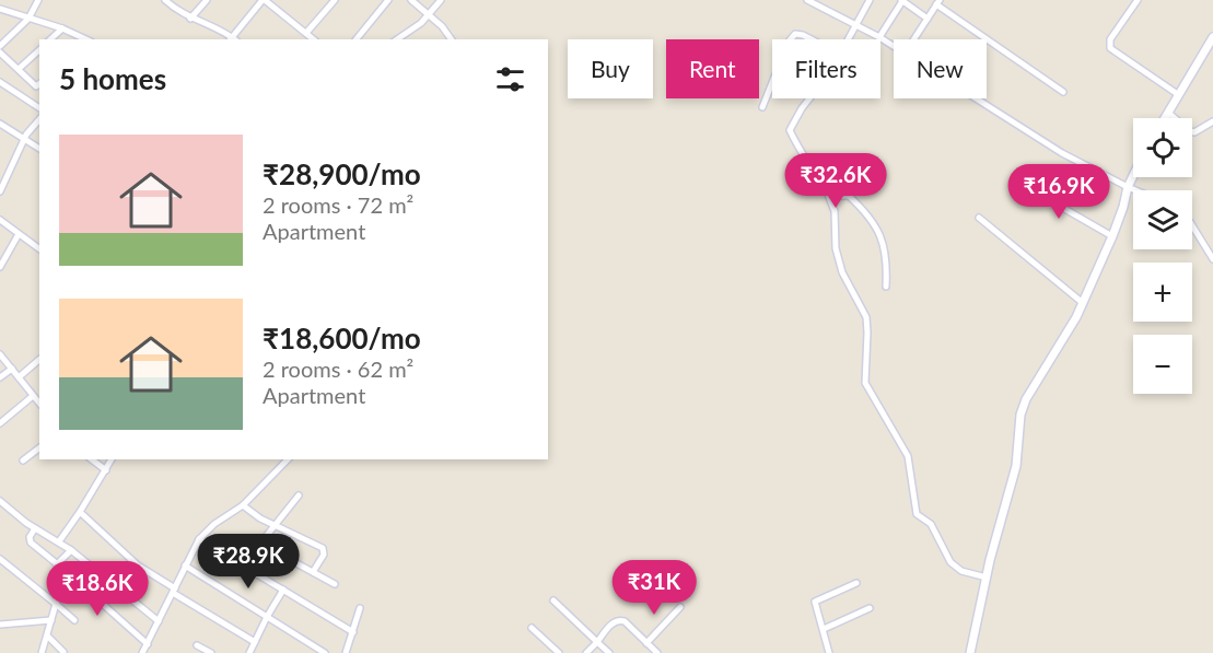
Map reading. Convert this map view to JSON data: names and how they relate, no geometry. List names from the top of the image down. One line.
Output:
{"page":{"chip":["Buy","Rent","Filters","New"],"heading":"5 homes","map_buttons":["+","−"],"list":[{"name":"₹28,900/mo","note":"2 rooms · 72 m² · Apartment"},{"name":"₹18,600/mo","note":"2 rooms · 62 m² · Apartment"}],"price":["₹32.6K","₹16.9K","₹28.9K","₹31K","₹18.6K"]}}
